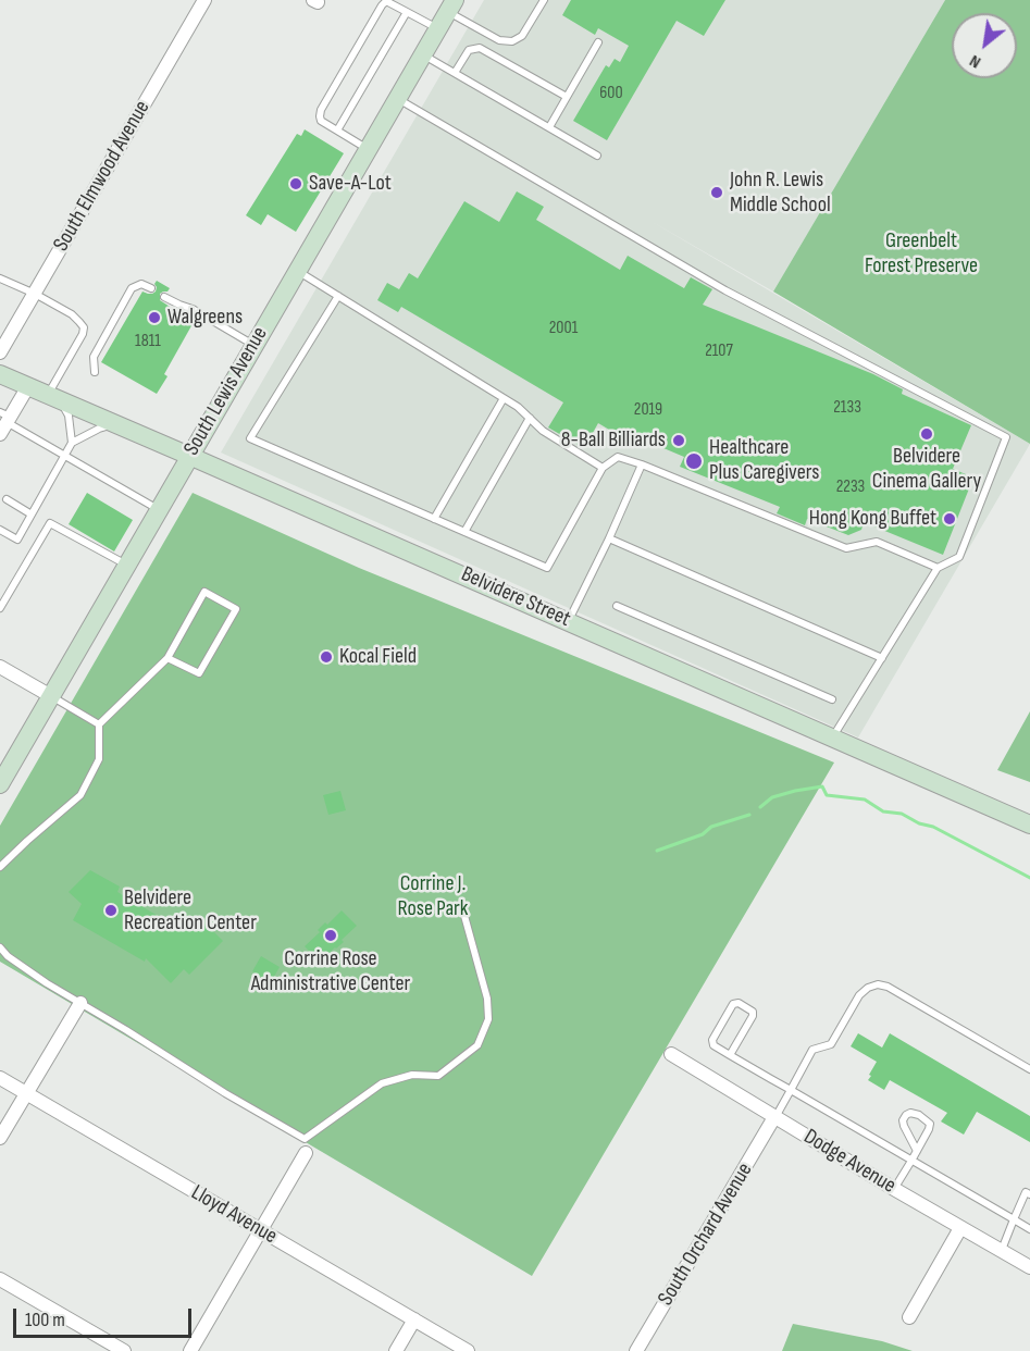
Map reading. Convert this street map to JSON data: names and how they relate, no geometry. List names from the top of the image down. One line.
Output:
{"streets":{"main road":["South Lewis Avenue","Belvidere Street"],"street":["South Elmwood Avenue","Dodge Avenue","Lloyd Avenue","South Orchard Avenue"]},"crossings":[["South Lewis Avenue","Belvidere Street"],["Dodge Avenue","South Orchard Avenue"]],"parks":["Greenbelt Forest Preserve","Corrine J. Rose Park"],"places":["Save-A-Lot","John R. Lewis Middle School","Walgreens","Belvidere Cinema Gallery","8-Ball Billiards","Healthcare Plus Caregivers","Hong Kong Buffet","Kocal Field","Belvidere Recreation Center","Corrine Rose Administrative Center"],"house_numbers":["600","2001","1811","2107","2133","2019","2233"],"scale_bar":"100 m","north":"bottom left"}
